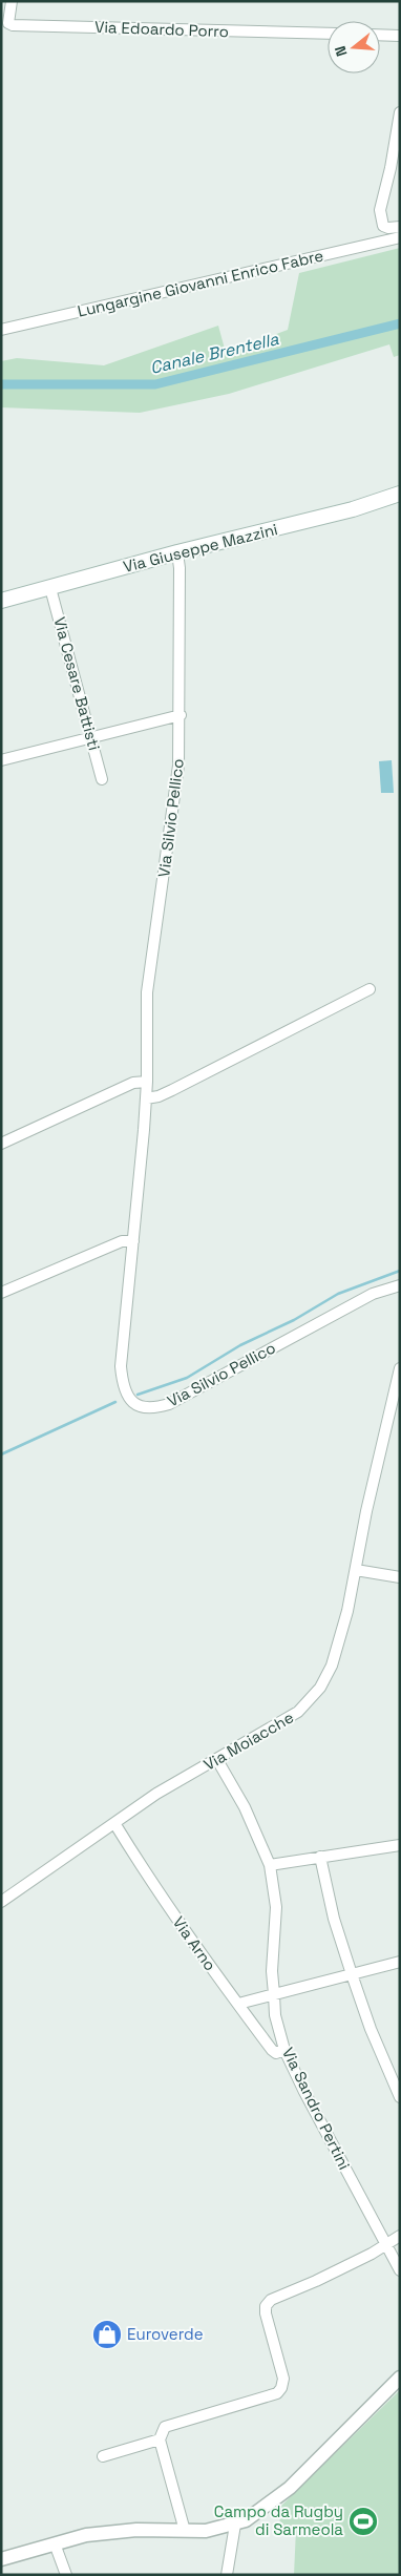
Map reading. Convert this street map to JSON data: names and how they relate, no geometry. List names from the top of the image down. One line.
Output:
{"streets":{"main road":["Via Giuseppe Mazzini"],"street":["Via Edoardo Porro","Lungargine Giovanni Enrico Fabre","Via Cesare Battisti","Via Silvio Pellico","Via Moiacche","Via Arno","Via Sandro Pertini"]},"crossings":[["Via Giuseppe Mazzini","Via Cesare Battisti"],["Via Giuseppe Mazzini","Via Silvio Pellico"],["Via Moiacche","Via Arno"],["Via Moiacche","Via Sandro Pertini"],["Via Arno","Via Sandro Pertini"]],"water":["Canale Brentella"],"places":{"shop":["Euroverde"],"sports":["Campo da Rugby di Sarmeola"]},"north":"left"}
